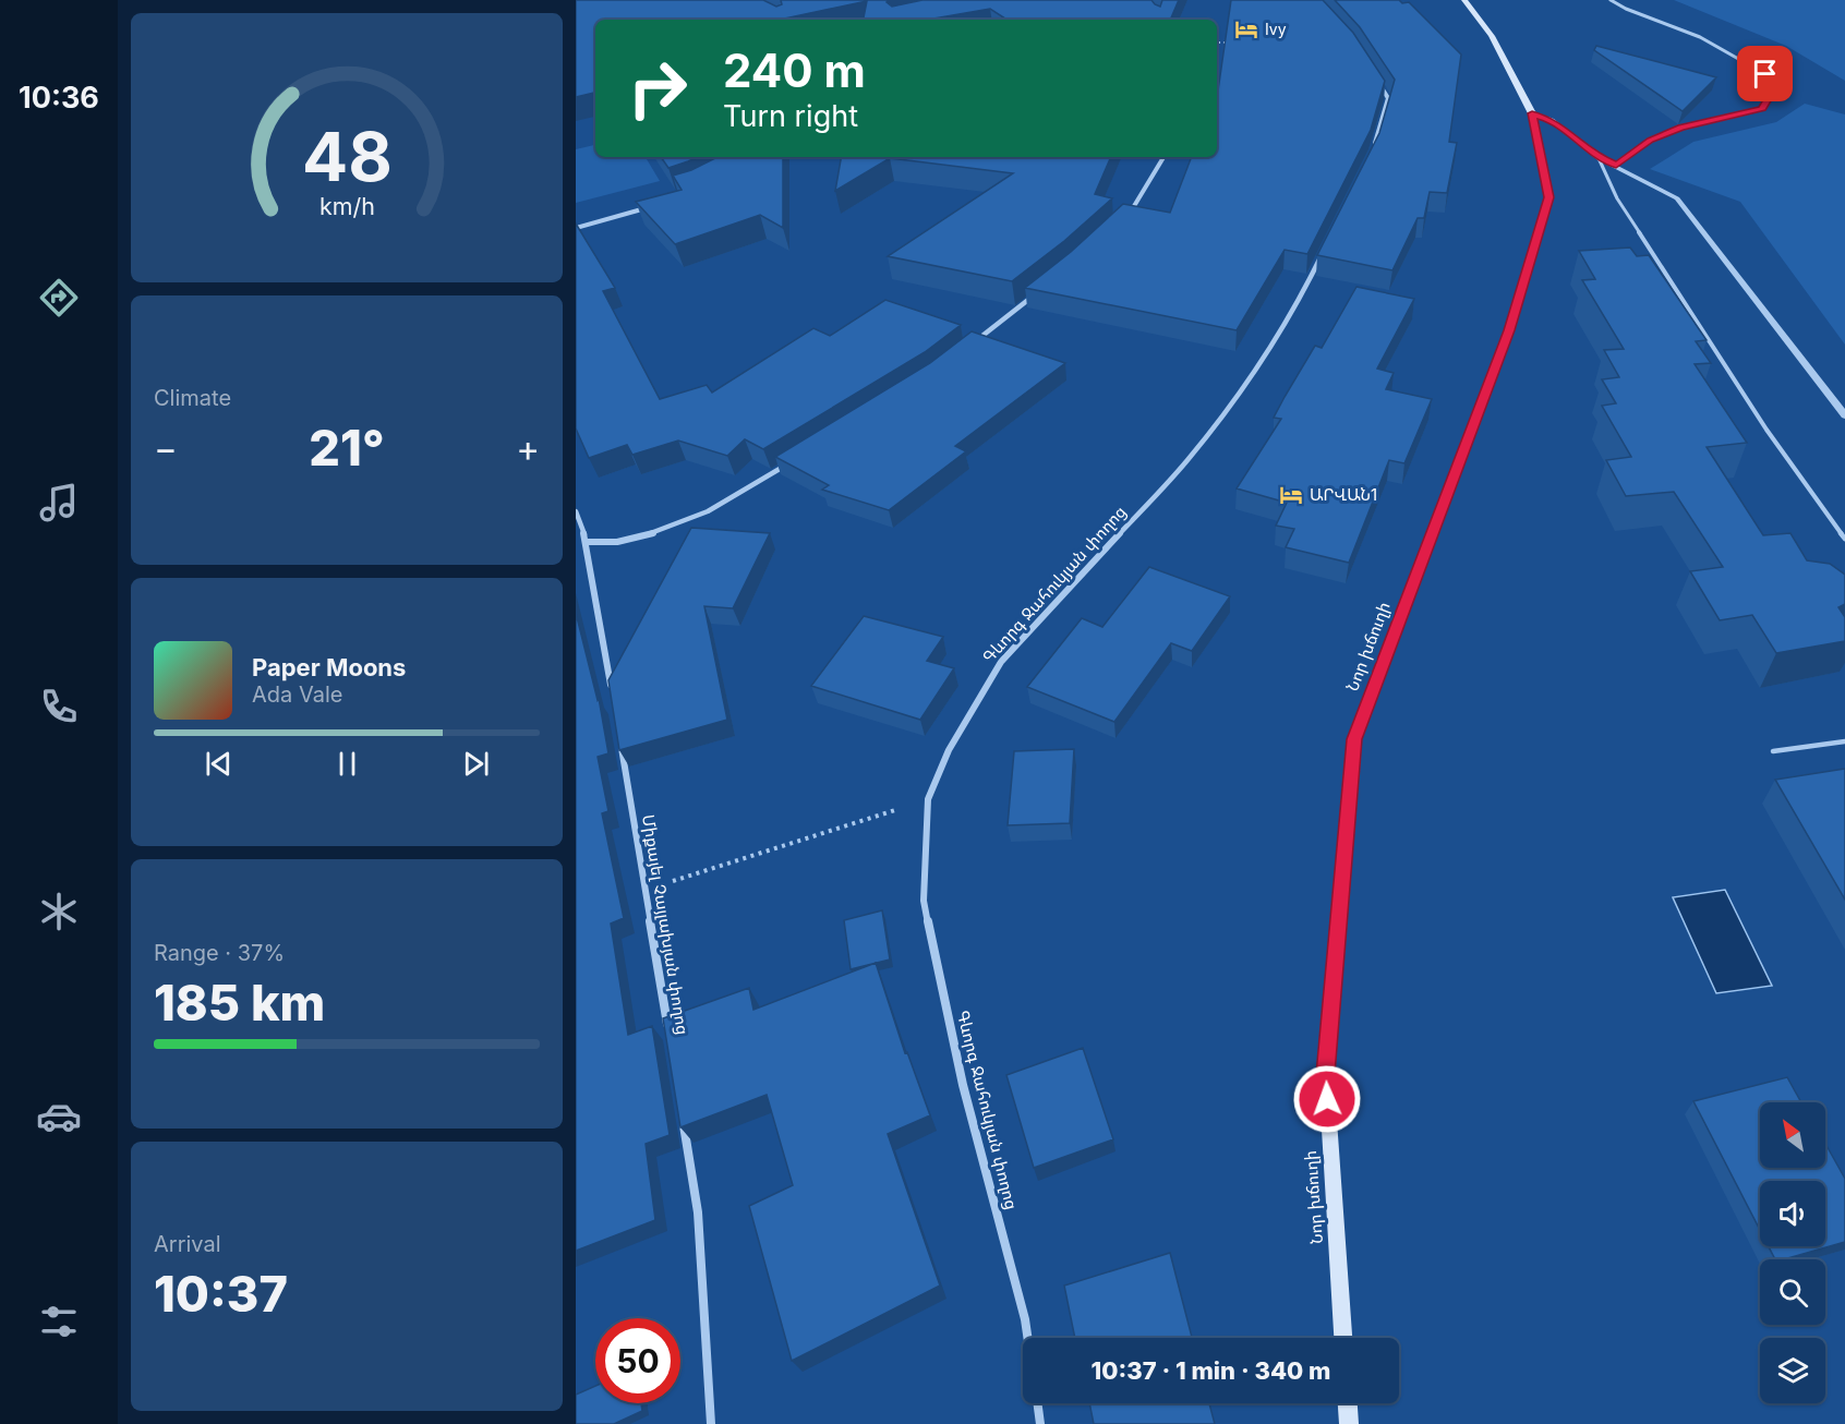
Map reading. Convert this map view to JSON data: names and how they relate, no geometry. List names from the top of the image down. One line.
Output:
{"streets":{"main road":["Նոր խճուղի"],"street":["Գևորգ Ջահուկյան փողոց","Միքայել Չայլախյան փողոց"]},"places":{"hotel":["Ivy","ԱՐՎԱՆ1"]},"north":"top left","page":{"tabs":"10:36","turn":["240 m","Turn right"],"tile":["Climate",["Range · 37%","185 km"],["Arrival","10:37"]],"heat":["−","21°","+"],"song":["Paper Moons","Ada Vale"],"limit":"50","trip":"10:37 · 1 min · 340 m","gauge":["48","km/h"]}}
